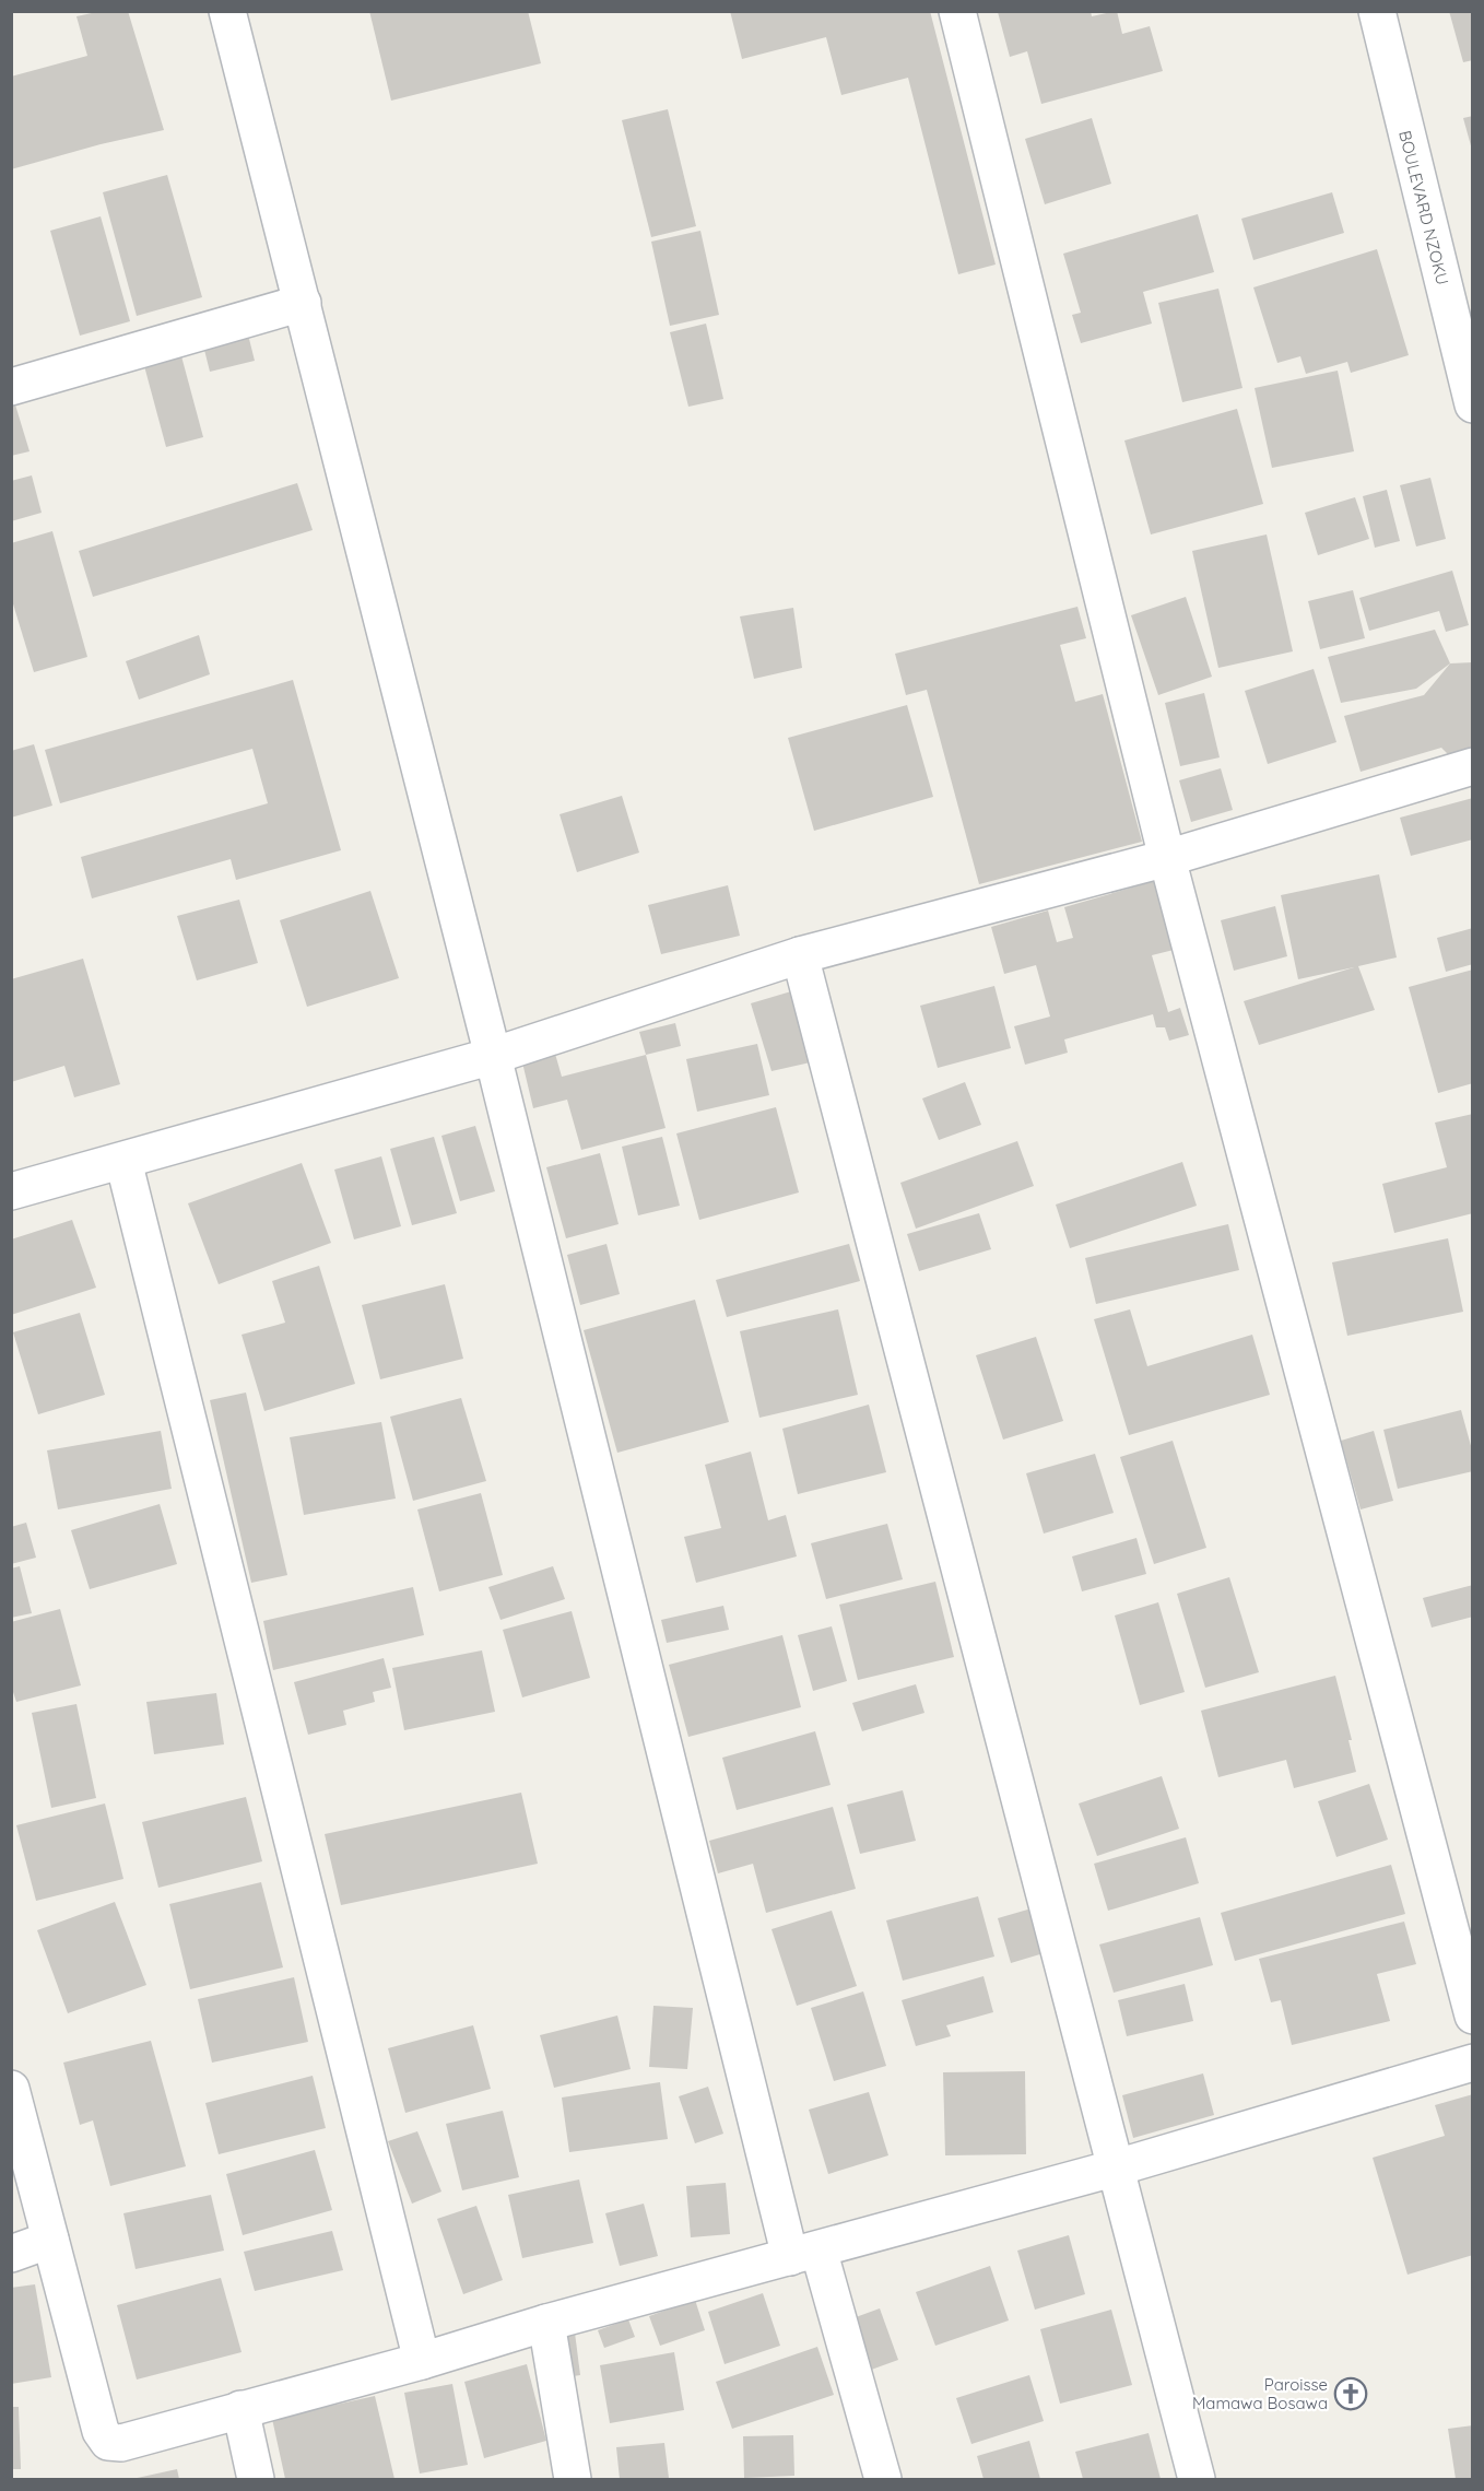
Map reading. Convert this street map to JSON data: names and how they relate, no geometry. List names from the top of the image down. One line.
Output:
{"streets":{"street":["BOULEVARD NZOKU"]},"places":{"church":["Paroisse Mamawa Bosawa"]}}
